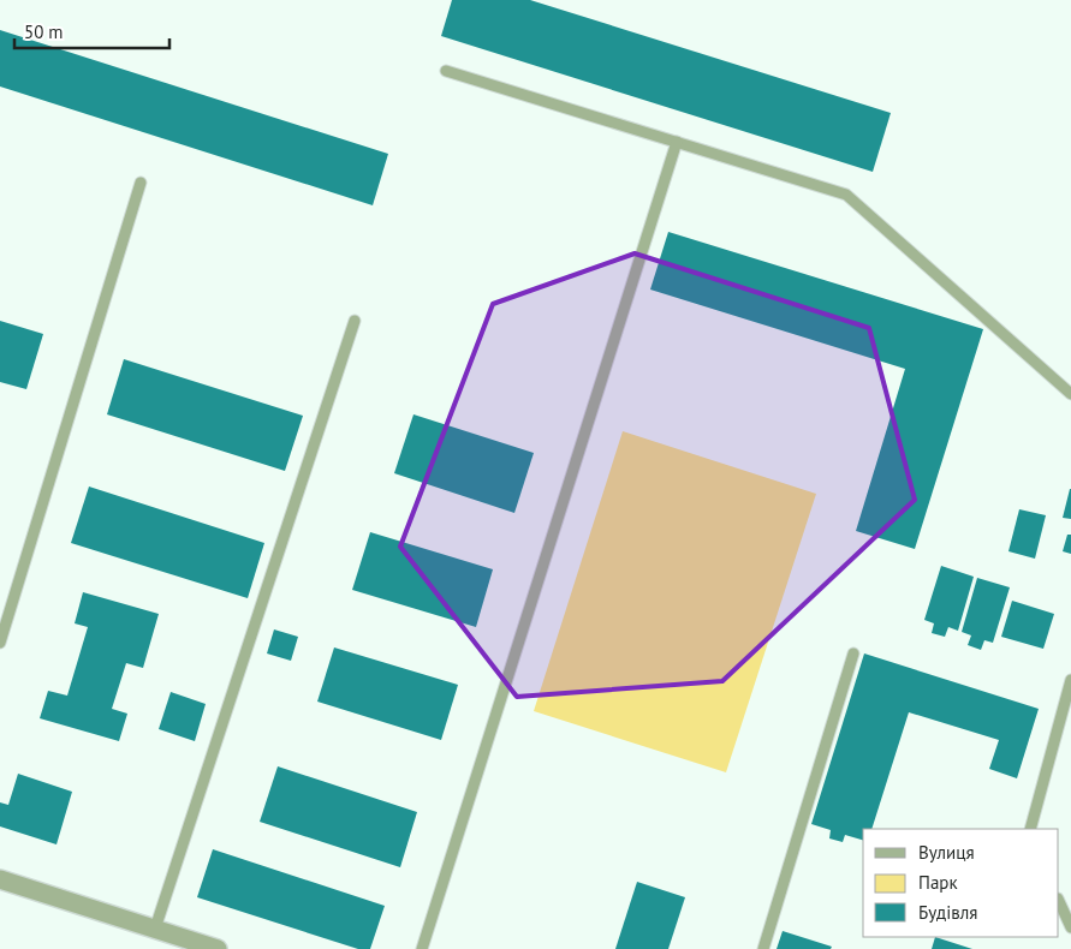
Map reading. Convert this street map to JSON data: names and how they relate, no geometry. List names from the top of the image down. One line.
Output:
{"legend":["Вулиця","Парк","Будівля"],"scale_bar":"50 m"}
